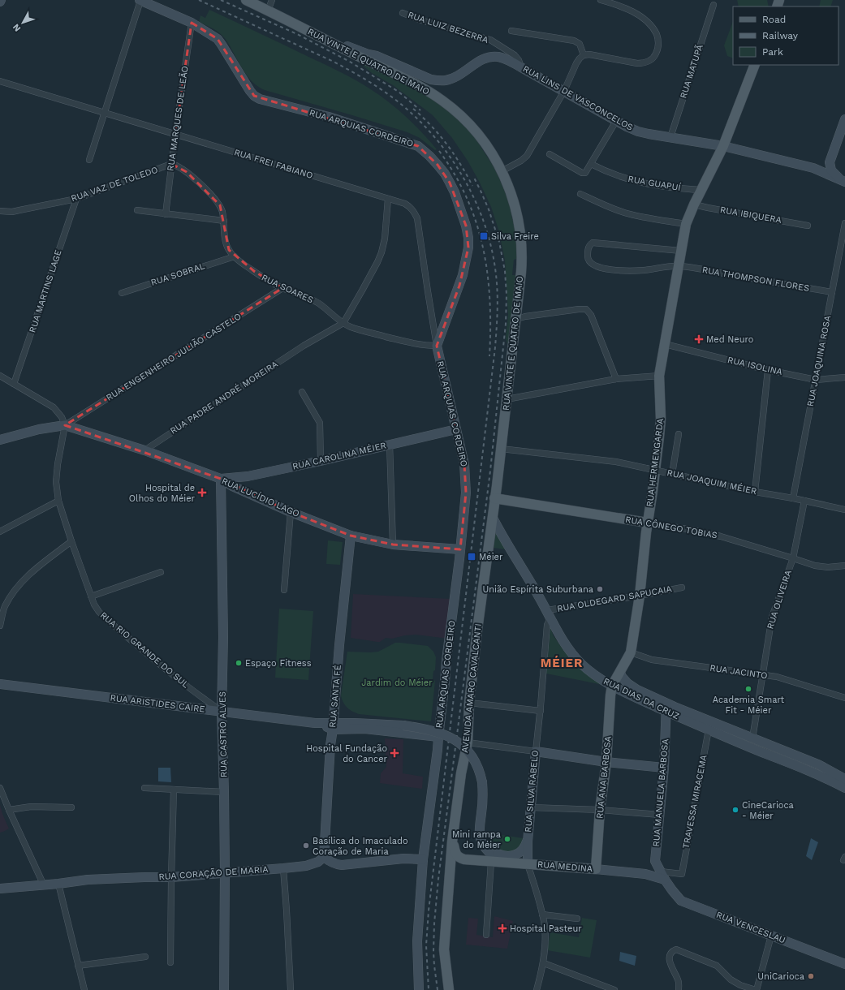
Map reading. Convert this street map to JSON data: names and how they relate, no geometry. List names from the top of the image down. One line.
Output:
{"streets":{"main road":["RUA VINTE E QUATRO DE MAIO","RUA HERMENGARDA","RUA CÔNEGO TOBIAS","AVENIDA AMARO CAVALCANTI","RUA ANA BARBOSA","RUA MEDINA"],"street":["RUA LUIZ BEZERRA","RUA MATUPÃ","RUA LINS DE VASCONCELOS","RUA MARQUES DE LEÃO","RUA ARQUIAS CORDEIRO","RUA FREI FABIANO","RUA GUAPUÍ","RUA VAZ DE TOLEDO","RUA IBIQUERA","RUA SOBRAL","RUA THOMPSON FLORES","RUA SOARES","RUA MARTINS LAGE","RUA ENGENHEIRO JULIÃO CASTELO","RUA JOAQUINA ROSA","RUA ISOLINA","RUA PADRE ANDRÉ MOREIRA","RUA CAROLINA MÉIER","RUA JOAQUIM MÉIER","RUA LUCÍDIO LAGO","RUA OLDEGARD SAPUCAIA","RUA OLIVEIRA","RUA RIO GRANDE DO SUL","RUA JACINTO","RUA SANTA FÉ","RUA DIAS DA CRUZ","RUA ARISTIDES CAIRE","RUA CASTRO ALVES","RUA SILVA RABELO","RUA MANUELA BARBOSA","TRAVESSA MIRACEMA","RUA CORAÇÃO DE MARIA","RUA VENCESLAU"]},"crossings":[["RUA LUIZ BEZERRA","RUA LINS DE VASCONCELOS"],["RUA VINTE E QUATRO DE MAIO","RUA LINS DE VASCONCELOS"],["RUA VINTE E QUATRO DE MAIO","RUA JOAQUIM MÉIER"],["RUA VINTE E QUATRO DE MAIO","RUA CÔNEGO TOBIAS"],["RUA VINTE E QUATRO DE MAIO","AVENIDA AMARO CAVALCANTI"],["RUA VINTE E QUATRO DE MAIO","RUA DIAS DA CRUZ"],["RUA MATUPÃ","RUA LINS DE VASCONCELOS"],["RUA LINS DE VASCONCELOS","RUA HERMENGARDA"],["RUA MARQUES DE LEÃO","RUA ARQUIAS CORDEIRO"],["RUA MARQUES DE LEÃO","RUA FREI FABIANO"],["RUA MARQUES DE LEÃO","RUA VAZ DE TOLEDO"],["RUA MARQUES DE LEÃO","RUA SOARES"],["RUA ARQUIAS CORDEIRO","RUA FREI FABIANO"],["RUA ARQUIAS CORDEIRO","RUA SOARES"],["RUA ARQUIAS CORDEIRO","RUA CAROLINA MÉIER"],["RUA ARQUIAS CORDEIRO","RUA LUCÍDIO LAGO"],["RUA ARQUIAS CORDEIRO","RUA ARISTIDES CAIRE"],["RUA FREI FABIANO","RUA SOARES"],["RUA GUAPUÍ","RUA HERMENGARDA"],["RUA VAZ DE TOLEDO","RUA SOARES"],["RUA VAZ DE TOLEDO","RUA MARTINS LAGE"],["RUA IBIQUERA","RUA HERMENGARDA"],["RUA SOBRAL","RUA SOARES"],["RUA THOMPSON FLORES","RUA JOAQUINA ROSA"],["RUA THOMPSON FLORES","RUA HERMENGARDA"],["RUA SOARES","RUA ENGENHEIRO JULIÃO CASTELO"],["RUA SOARES","RUA PADRE ANDRÉ MOREIRA"],["RUA ENGENHEIRO JULIÃO CASTELO","RUA LUCÍDIO LAGO"],["RUA ENGENHEIRO JULIÃO CASTELO","RUA RIO GRANDE DO SUL"],["RUA JOAQUINA ROSA","RUA ISOLINA"],["RUA JOAQUINA ROSA","RUA JOAQUIM MÉIER"],["RUA ISOLINA","RUA HERMENGARDA"],["RUA PADRE ANDRÉ MOREIRA","RUA LUCÍDIO LAGO"],["RUA CAROLINA MÉIER","RUA LUCÍDIO LAGO"],["RUA CAROLINA MÉIER","RUA CASTRO ALVES"],["RUA HERMENGARDA","RUA CÔNEGO TOBIAS"],["RUA HERMENGARDA","RUA OLDEGARD SAPUCAIA"],["RUA HERMENGARDA","RUA JACINTO"],["RUA HERMENGARDA","RUA DIAS DA CRUZ"],["RUA HERMENGARDA","RUA ANA BARBOSA"],["RUA JOAQUIM MÉIER","RUA OLIVEIRA"],["RUA LUCÍDIO LAGO","RUA RIO GRANDE DO SUL"],["RUA LUCÍDIO LAGO","RUA SANTA FÉ"],["RUA LUCÍDIO LAGO","RUA CASTRO ALVES"],["RUA CÔNEGO TOBIAS","RUA OLIVEIRA"],["RUA OLDEGARD SAPUCAIA","RUA DIAS DA CRUZ"],["RUA OLDEGARD SAPUCAIA","RUA SILVA RABELO"],["RUA OLIVEIRA","RUA JACINTO"],["RUA OLIVEIRA","RUA DIAS DA CRUZ"],["RUA RIO GRANDE DO SUL","RUA ARISTIDES CAIRE"],["RUA RIO GRANDE DO SUL","RUA CASTRO ALVES"],["AVENIDA AMARO CAVALCANTI","RUA DIAS DA CRUZ"],["RUA SANTA FÉ","RUA ARISTIDES CAIRE"],["RUA SANTA FÉ","RUA CORAÇÃO DE MARIA"],["RUA DIAS DA CRUZ","RUA ANA BARBOSA"],["RUA DIAS DA CRUZ","RUA SILVA RABELO"],["RUA DIAS DA CRUZ","RUA MANUELA BARBOSA"],["RUA DIAS DA CRUZ","TRAVESSA MIRACEMA"],["RUA ARISTIDES CAIRE","RUA CASTRO ALVES"],["RUA CASTRO ALVES","RUA CORAÇÃO DE MARIA"],["RUA ANA BARBOSA","RUA MEDINA"],["RUA SILVA RABELO","RUA MEDINA"],["RUA MEDINA","RUA VENCESLAU"]],"districts":["MÉIER"],"parks":["Jardim do Méier"],"places":{"transit":["Silva Freire","Méier"],"health":["Med Neuro","Hospital de Olhos do Méier","Hospital Fundação do Cancer","Hospital Pasteur"],"other":["União Espírita Suburbana","Espaço Fitness","Academia Smart Fit - Méier","CineCarioca - Méier","Mini rampa do Méier","Basílica do Imaculado Coração de Maria","UniCarioca"]},"legend":["Road","Railway","Park"],"north":"bottom left"}
